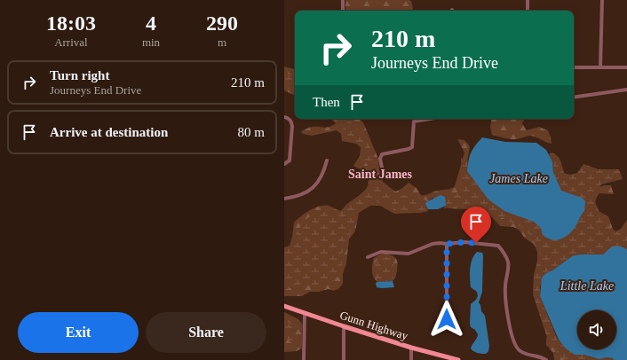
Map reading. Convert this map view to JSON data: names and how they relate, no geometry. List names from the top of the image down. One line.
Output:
{"streets":{"main road":["Gunn Highway"]},"districts":["Saint James"],"water":["James Lake","Little Lake"],"page":{"eta":["18:03","Arrival","4","min","290","m"],"turn":["210 m","Journeys End Drive"],"list":[{"name":"Turn right","note":"Journeys End Drive","value":"210 m"},{"name":"Arrive at destination","value":"80 m"}],"then":"Then","buttons":["Exit","Share"]}}
